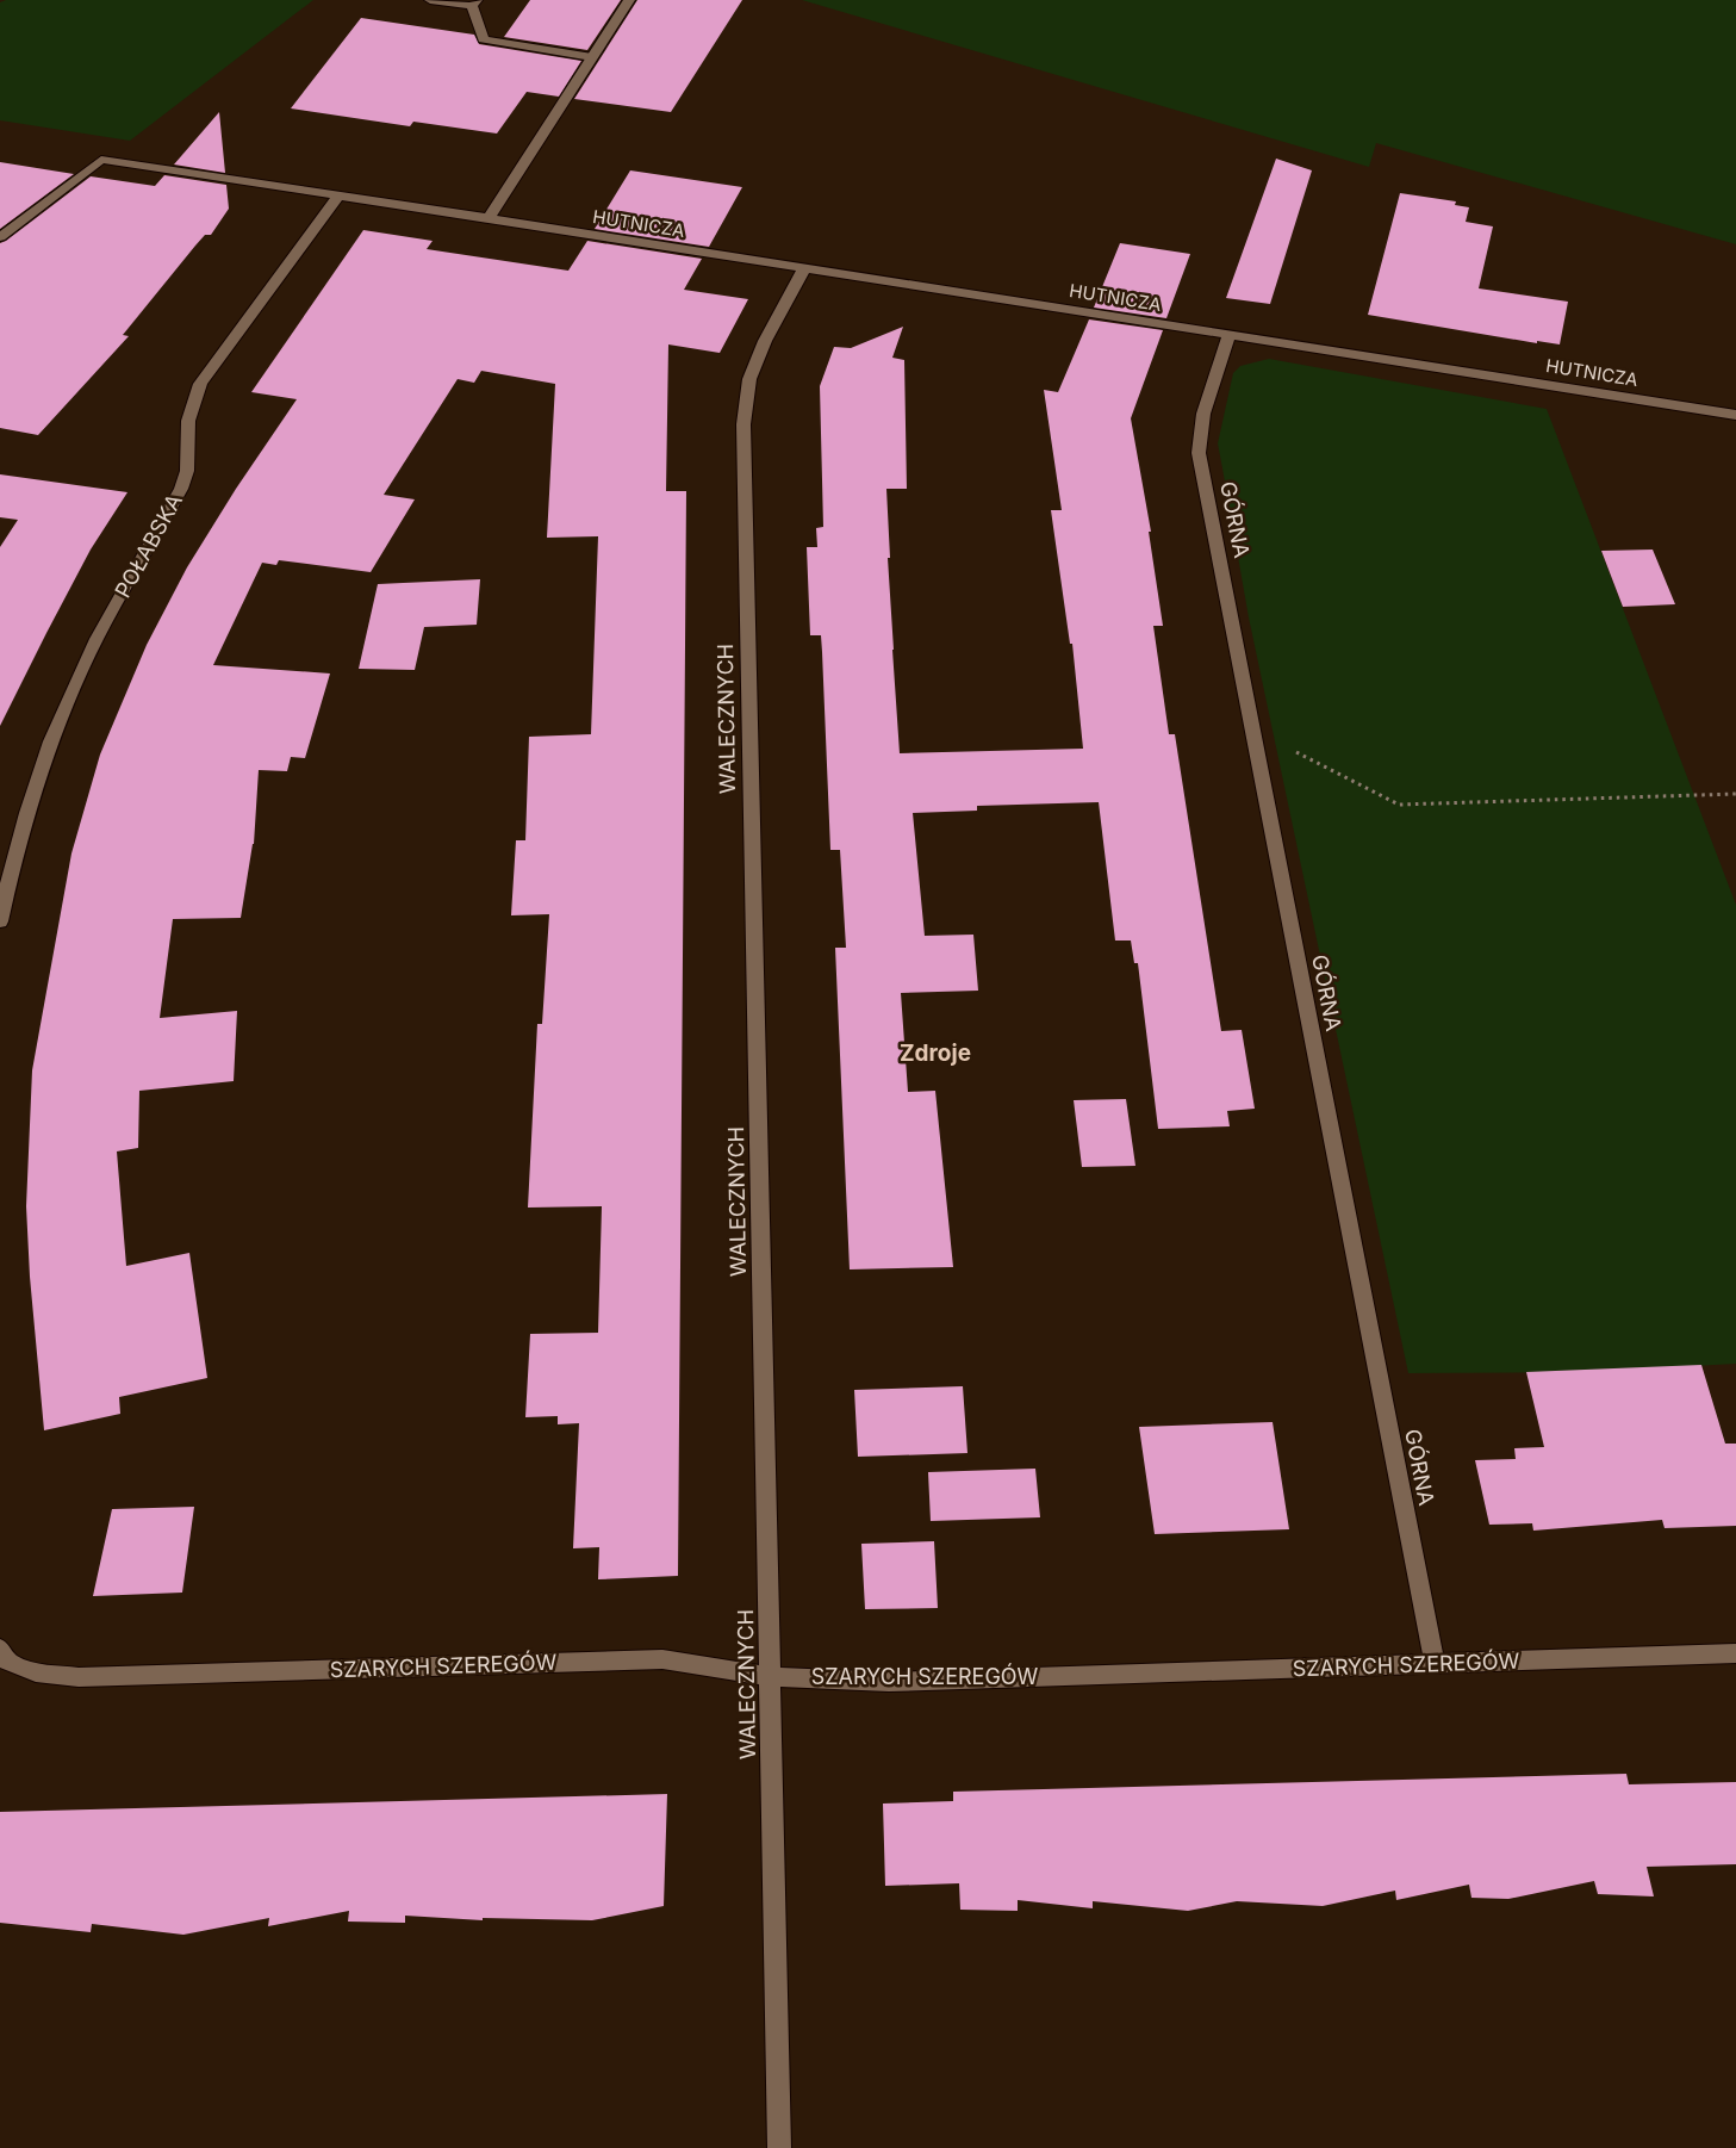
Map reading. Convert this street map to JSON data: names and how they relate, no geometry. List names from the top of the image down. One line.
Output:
{"streets":{"street":["HUTNICZA","GÓRNA","POŁABSKA","WALECZNYCH","SZARYCH SZEREGÓW"]},"crossings":[["HUTNICZA","GÓRNA"],["HUTNICZA","POŁABSKA"],["HUTNICZA","WALECZNYCH"],["GÓRNA","SZARYCH SZEREGÓW"],["WALECZNYCH","SZARYCH SZEREGÓW"]],"districts":["Zdroje"]}
